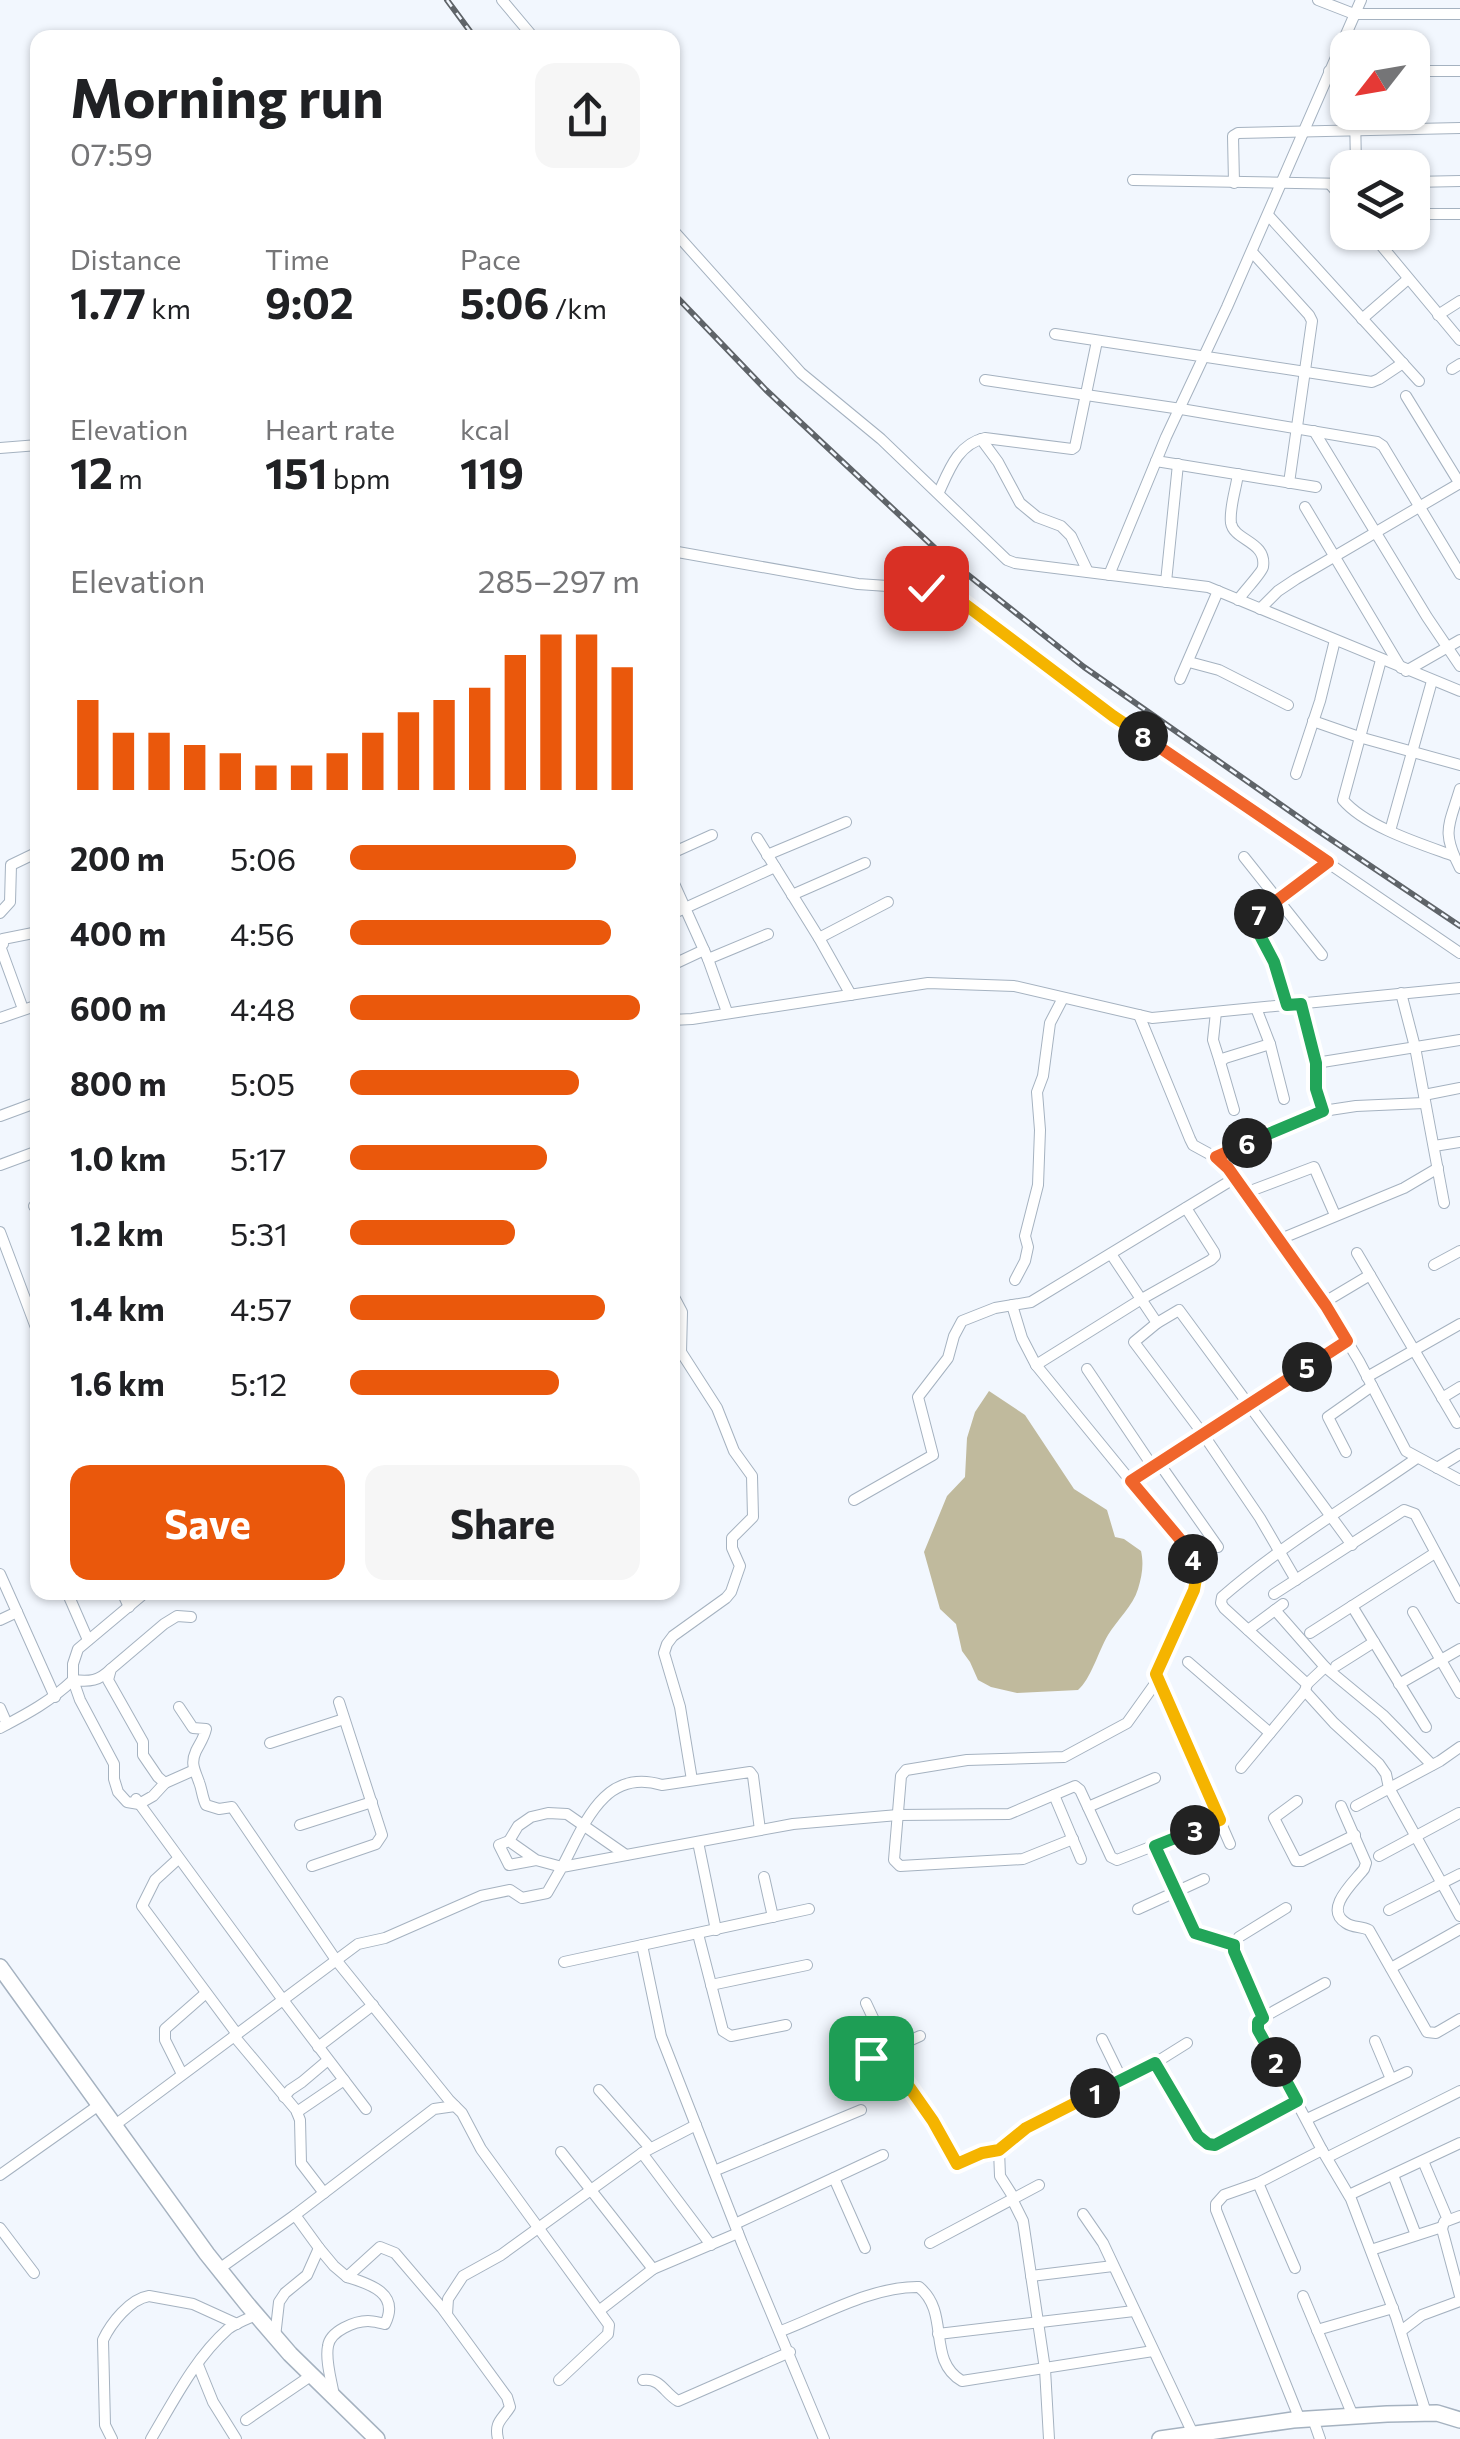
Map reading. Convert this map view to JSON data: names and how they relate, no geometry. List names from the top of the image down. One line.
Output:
{"north":"bottom left","page":{"heading":["Morning run","07:59"],"stats":[["Distance","1.77 km"],["Time","9:02"],["Pace","5:06 /km"],["Elevation","12 m"],["Heart rate","151 bpm"],["kcal","119"]],"chart":["Elevation","285–297 m"],"pins":["8","7","6","5","4","3","2","1"],"list":[{"name":"200 m","note":"5:06"},{"name":"400 m","note":"4:56"},{"name":"600 m","note":"4:48"},{"name":"800 m","note":"5:05"},{"name":"1.0 km","note":"5:17"},{"name":"1.2 km","note":"5:31"},{"name":"1.4 km","note":"4:57"},{"name":"1.6 km","note":"5:12"}],"buttons":["Save","Share"]}}
